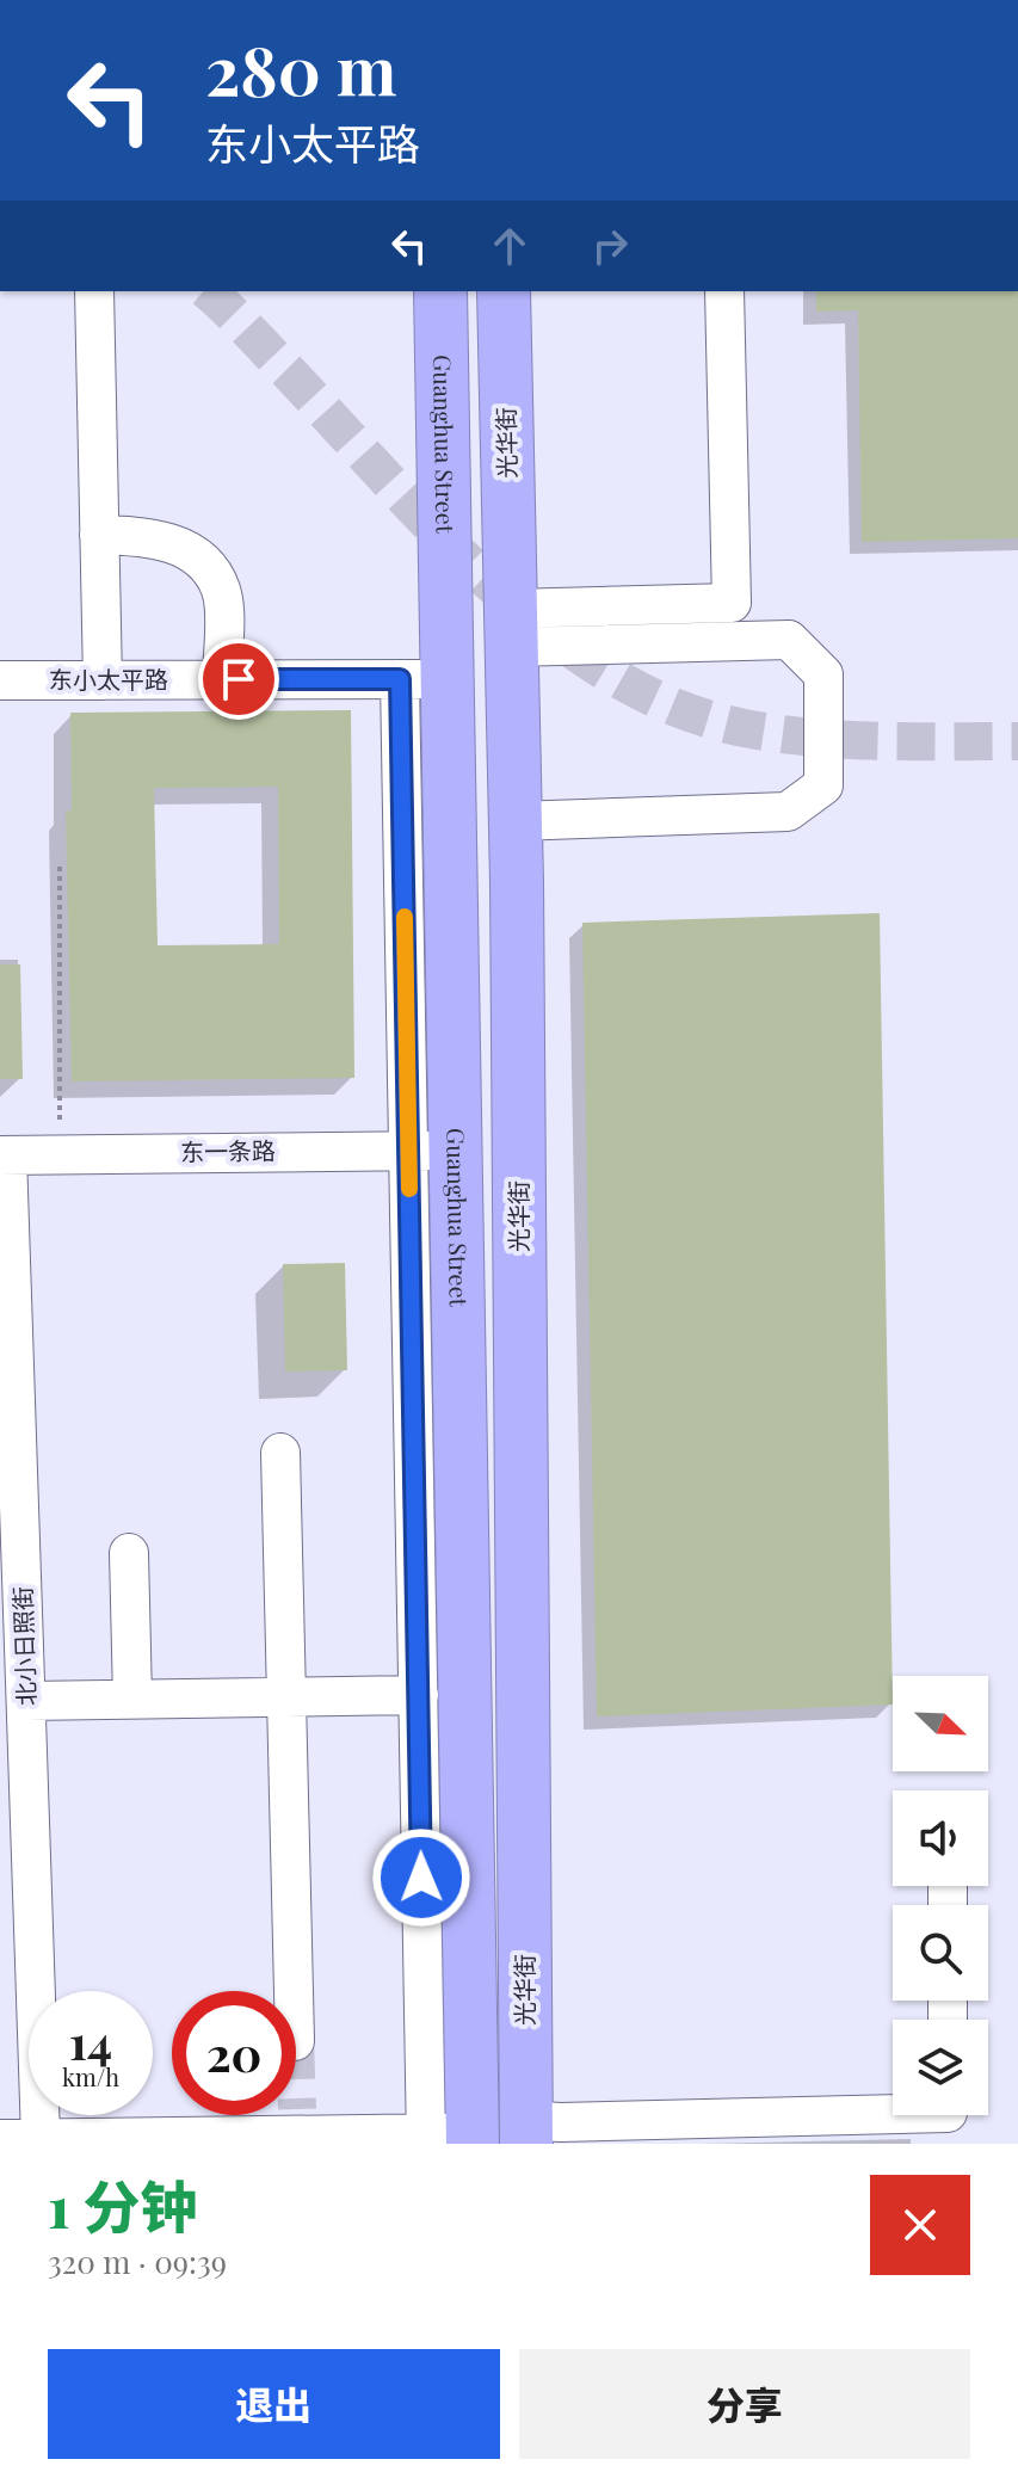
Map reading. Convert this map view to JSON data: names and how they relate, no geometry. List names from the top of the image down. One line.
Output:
{"streets":{"highway":["Guanghua Street","光华街"],"street":["东小太平路","东一条路","北小日照街"]},"crossings":[["Guanghua Street","东小太平路"],["Guanghua Street","东一条路"],["东一条路","北小日照街"]],"north":"bottom right","page":{"turn":["280 m","东小太平路"],"speed":"14 km/h","limit":"20","heading":["1 分钟","320 m · 09:39"],"buttons":["退出","分享"]}}
